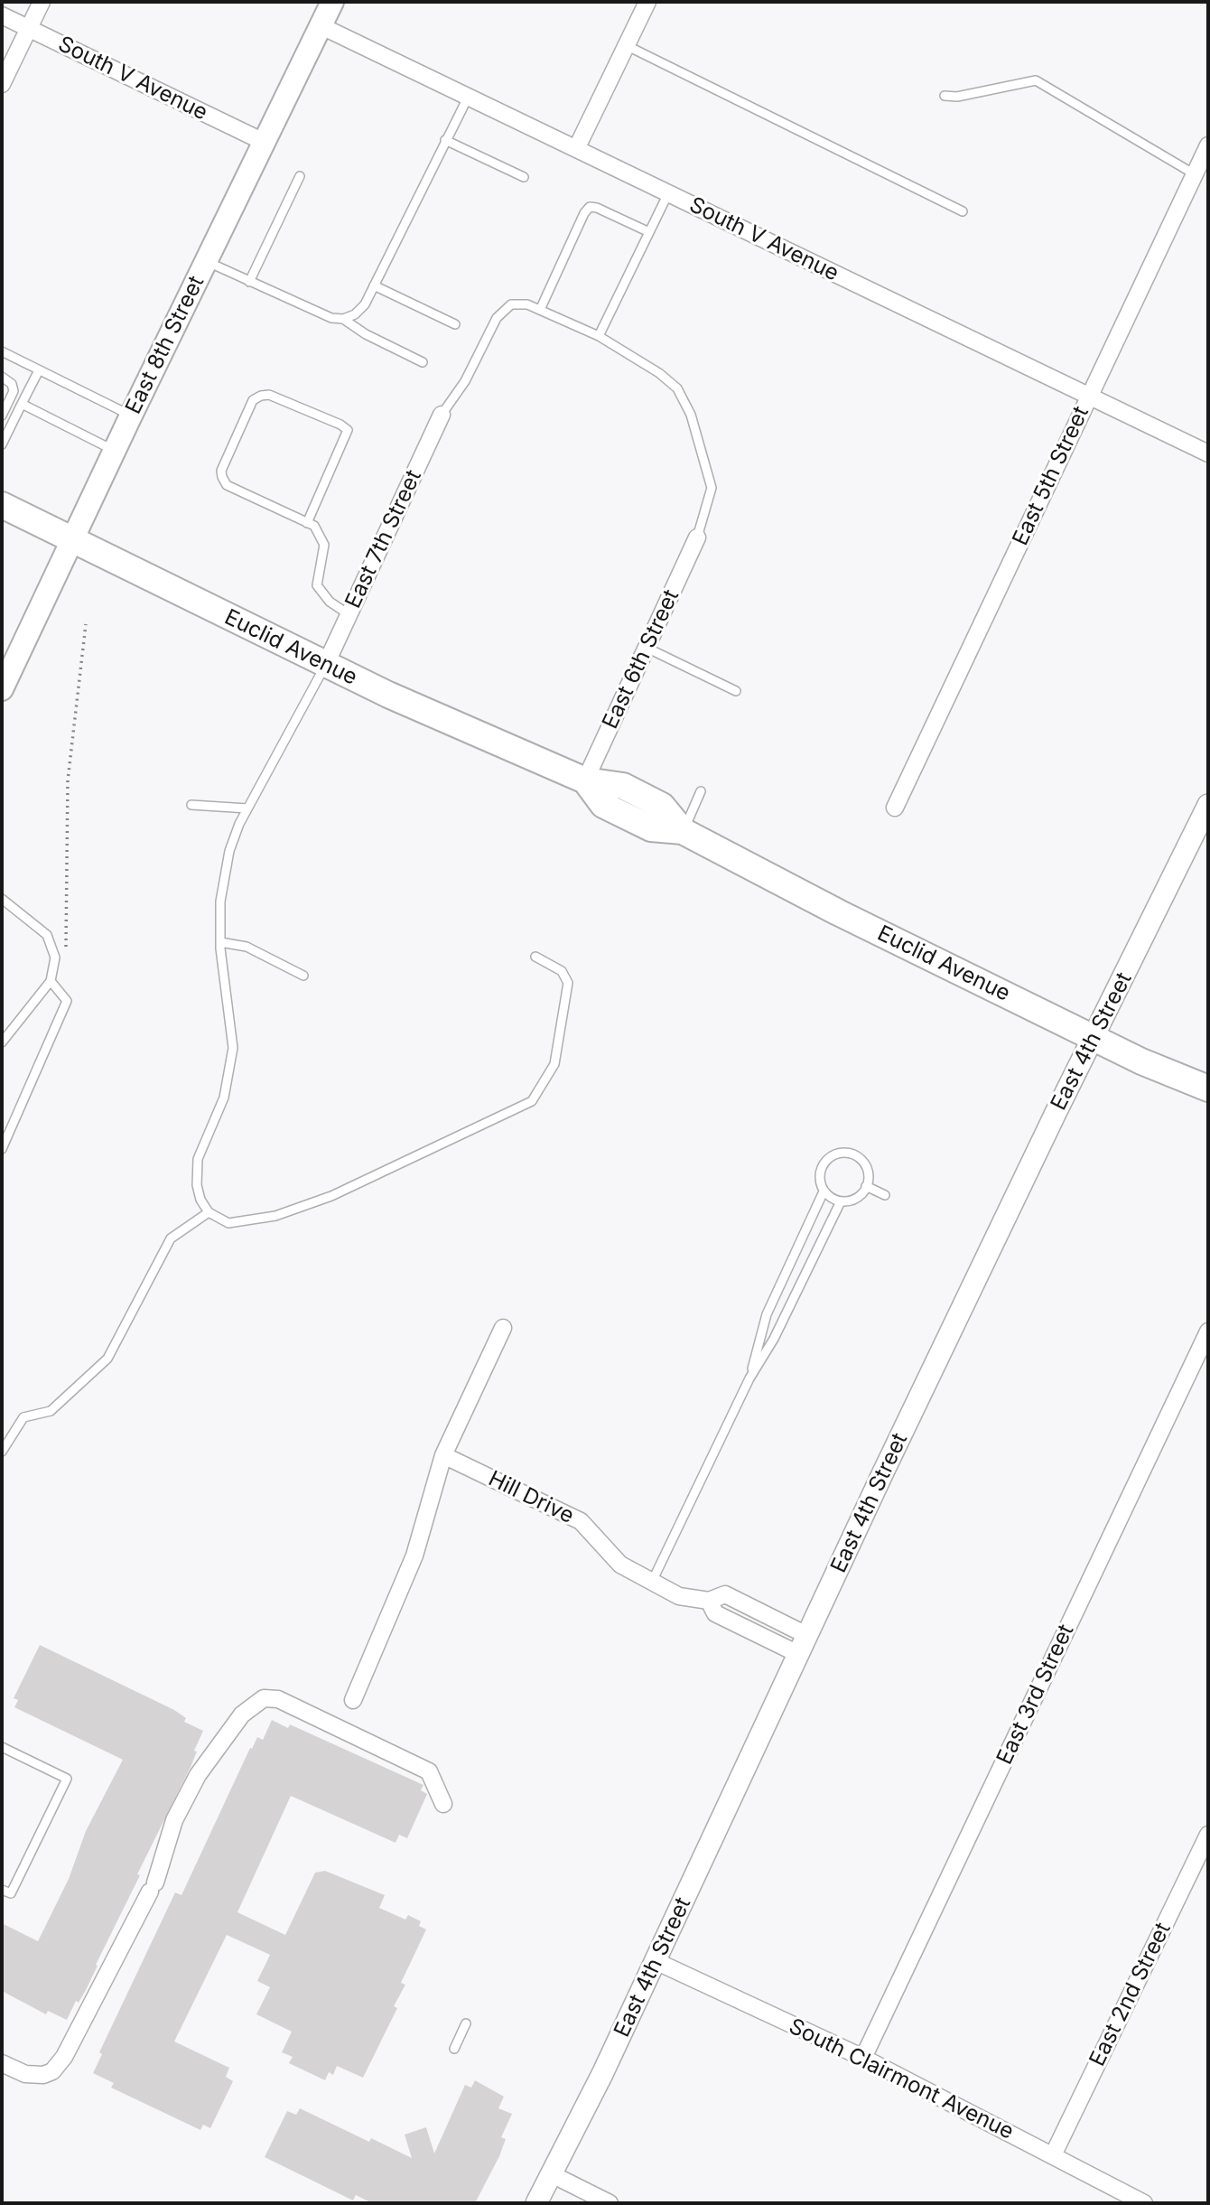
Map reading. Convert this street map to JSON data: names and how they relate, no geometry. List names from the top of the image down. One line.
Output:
{"streets":{"main road":["East 8th Street","Euclid Avenue"],"street":["South V Avenue","East 5th Street","East 7th Street","East 6th Street","East 4th Street","Hill Drive","East 3rd Street","East 2nd Street","South Clairmont Avenue"]},"crossings":[["South V Avenue","East 8th Street"],["South V Avenue","East 5th Street"],["East 8th Street","Euclid Avenue"],["East 7th Street","Euclid Avenue"],["Euclid Avenue","East 6th Street"],["Euclid Avenue","East 4th Street"],["East 4th Street","Hill Drive"],["East 4th Street","South Clairmont Avenue"],["East 3rd Street","South Clairmont Avenue"],["East 2nd Street","South Clairmont Avenue"]]}
